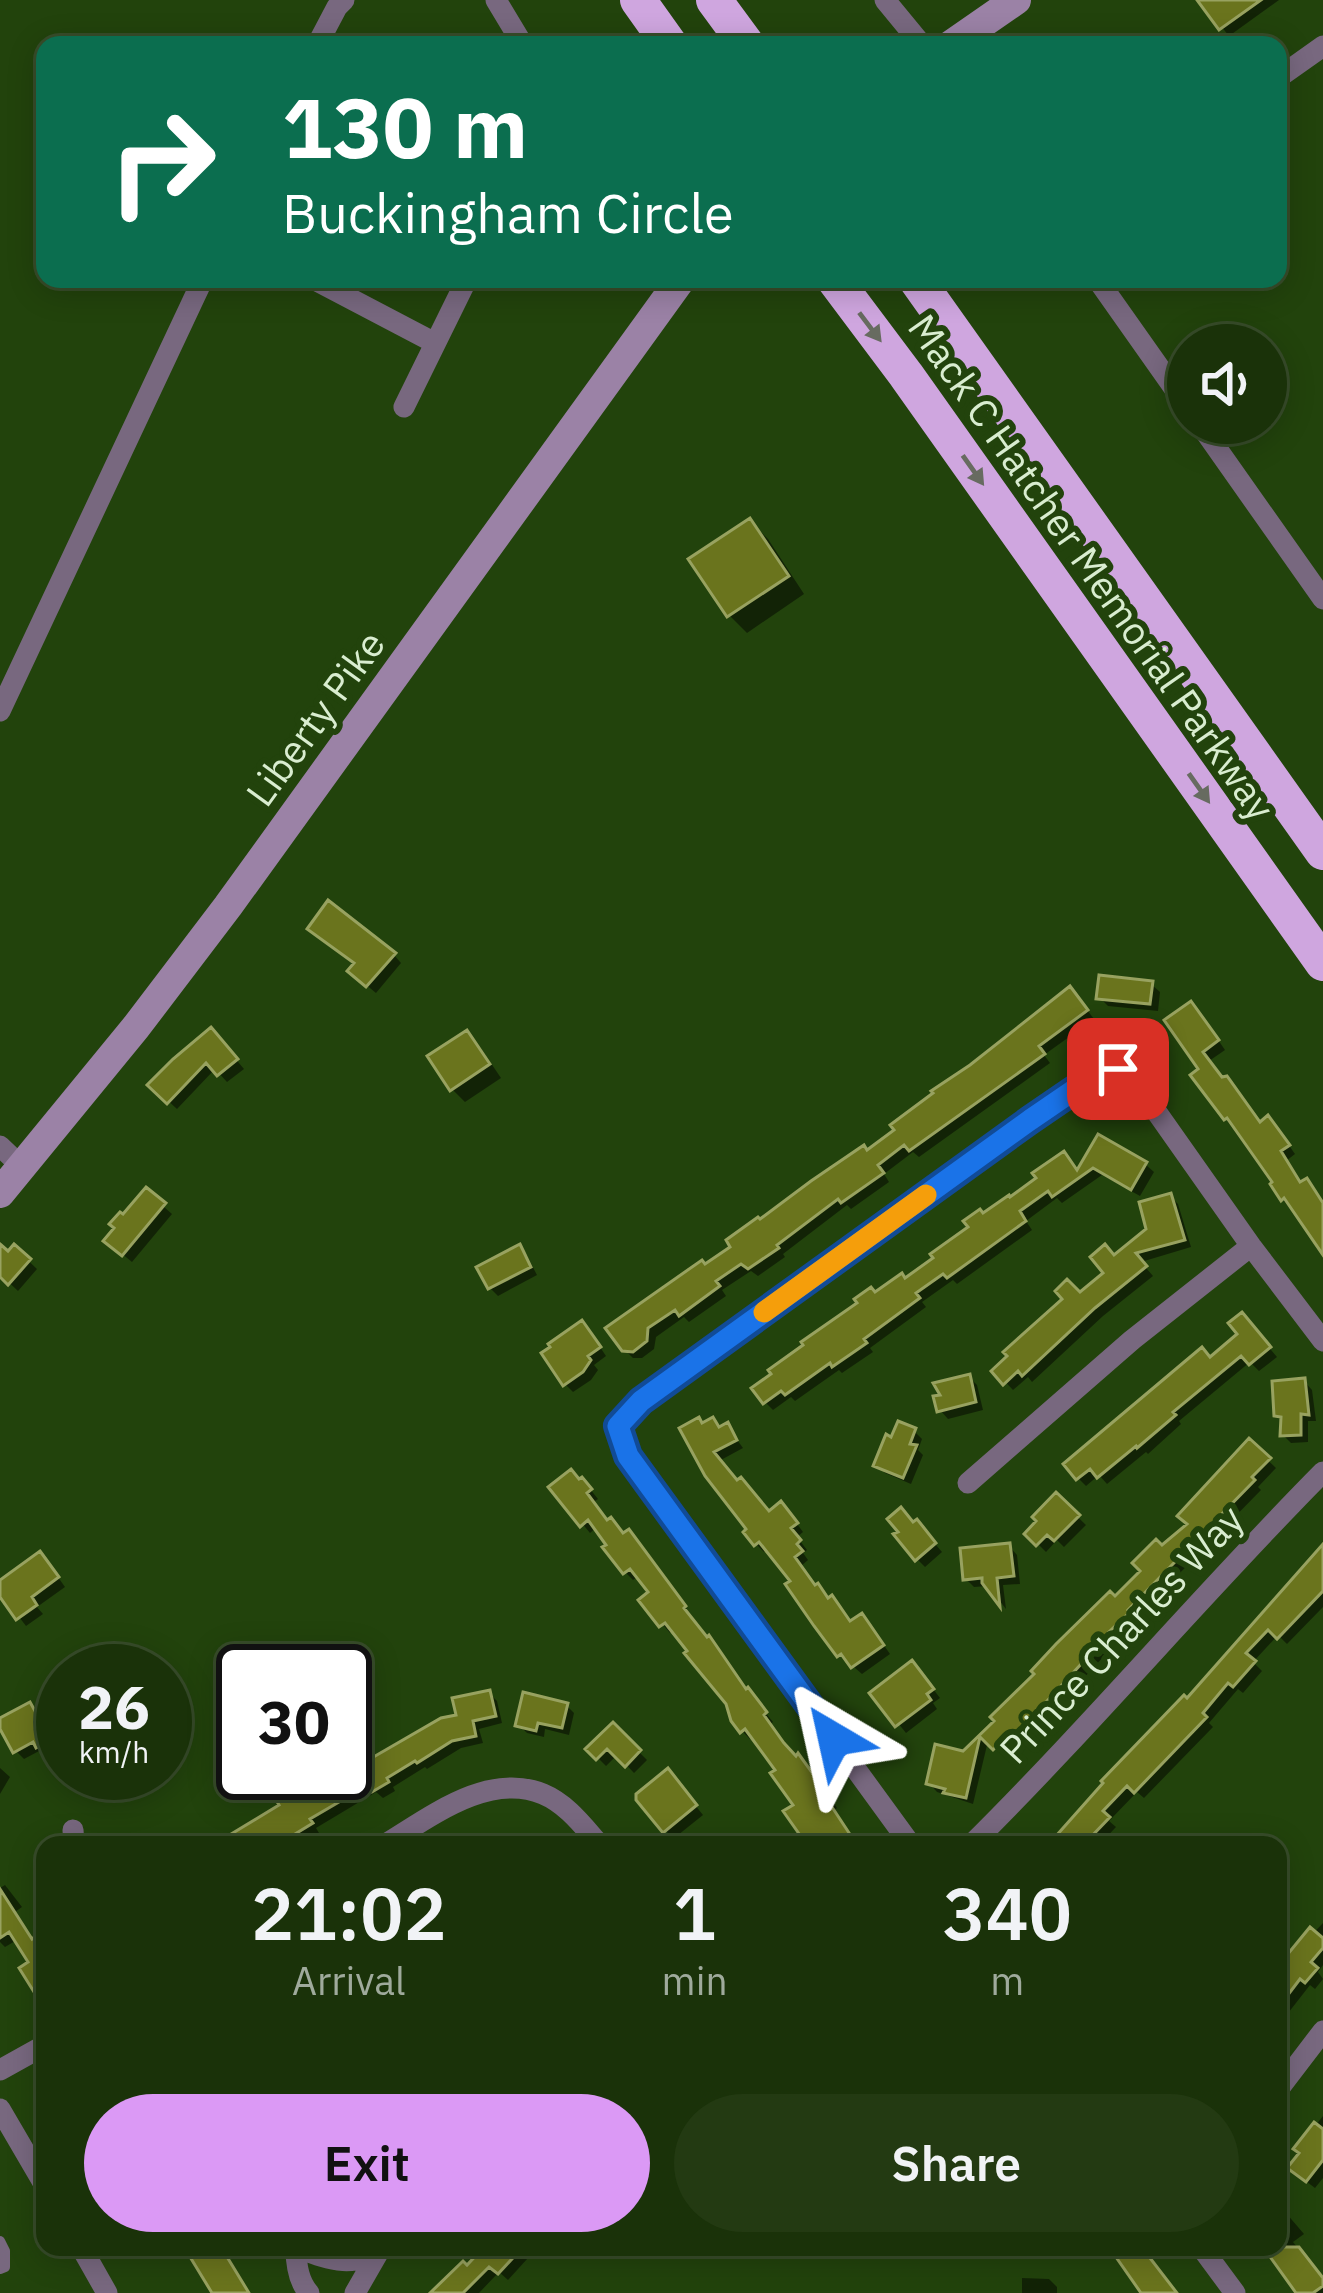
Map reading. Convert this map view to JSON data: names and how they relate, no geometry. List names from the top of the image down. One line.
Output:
{"streets":{"highway":["Mack C Hatcher Memorial Parkway"],"street":["Liberty Pike","Prince Charles Way"]},"page":{"turn":["130 m","Buckingham Circle"],"speed":"26 km/h","limit":"30","eta":["21:02","Arrival","1","min","340","m"],"buttons":["Exit","Share"]}}
